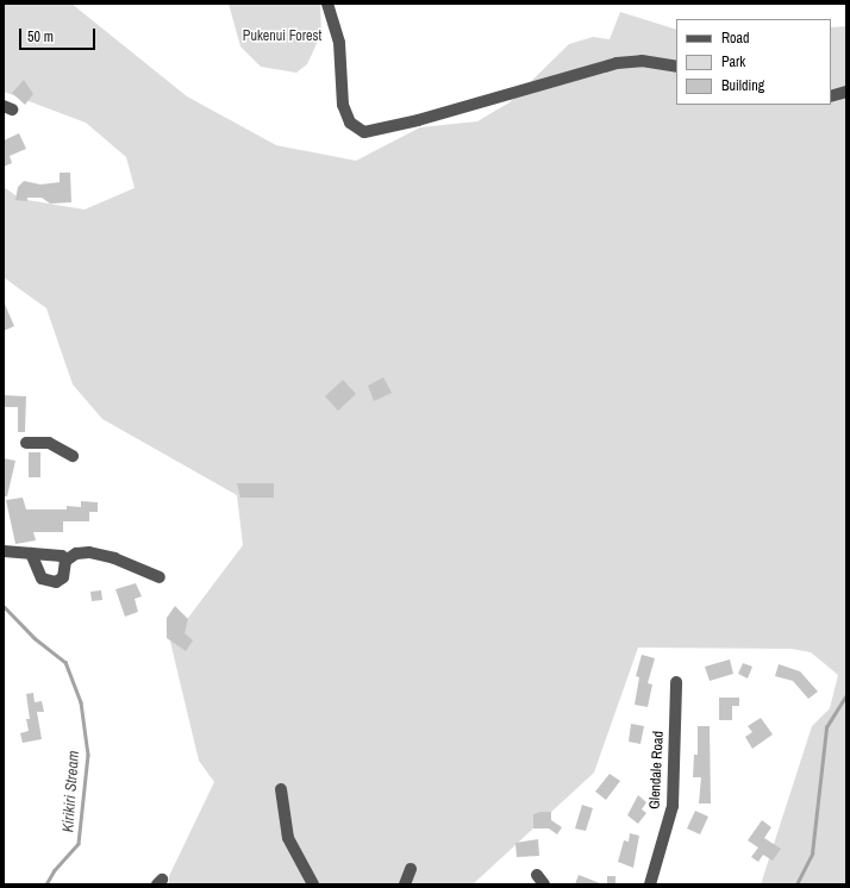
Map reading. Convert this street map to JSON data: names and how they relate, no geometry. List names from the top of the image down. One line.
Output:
{"streets":{"street":["Glendale Road"]},"water":["Kirikiri Stream"],"parks":["Pukenui Forest"],"legend":["Road","Park","Building"],"scale_bar":"50 m"}
